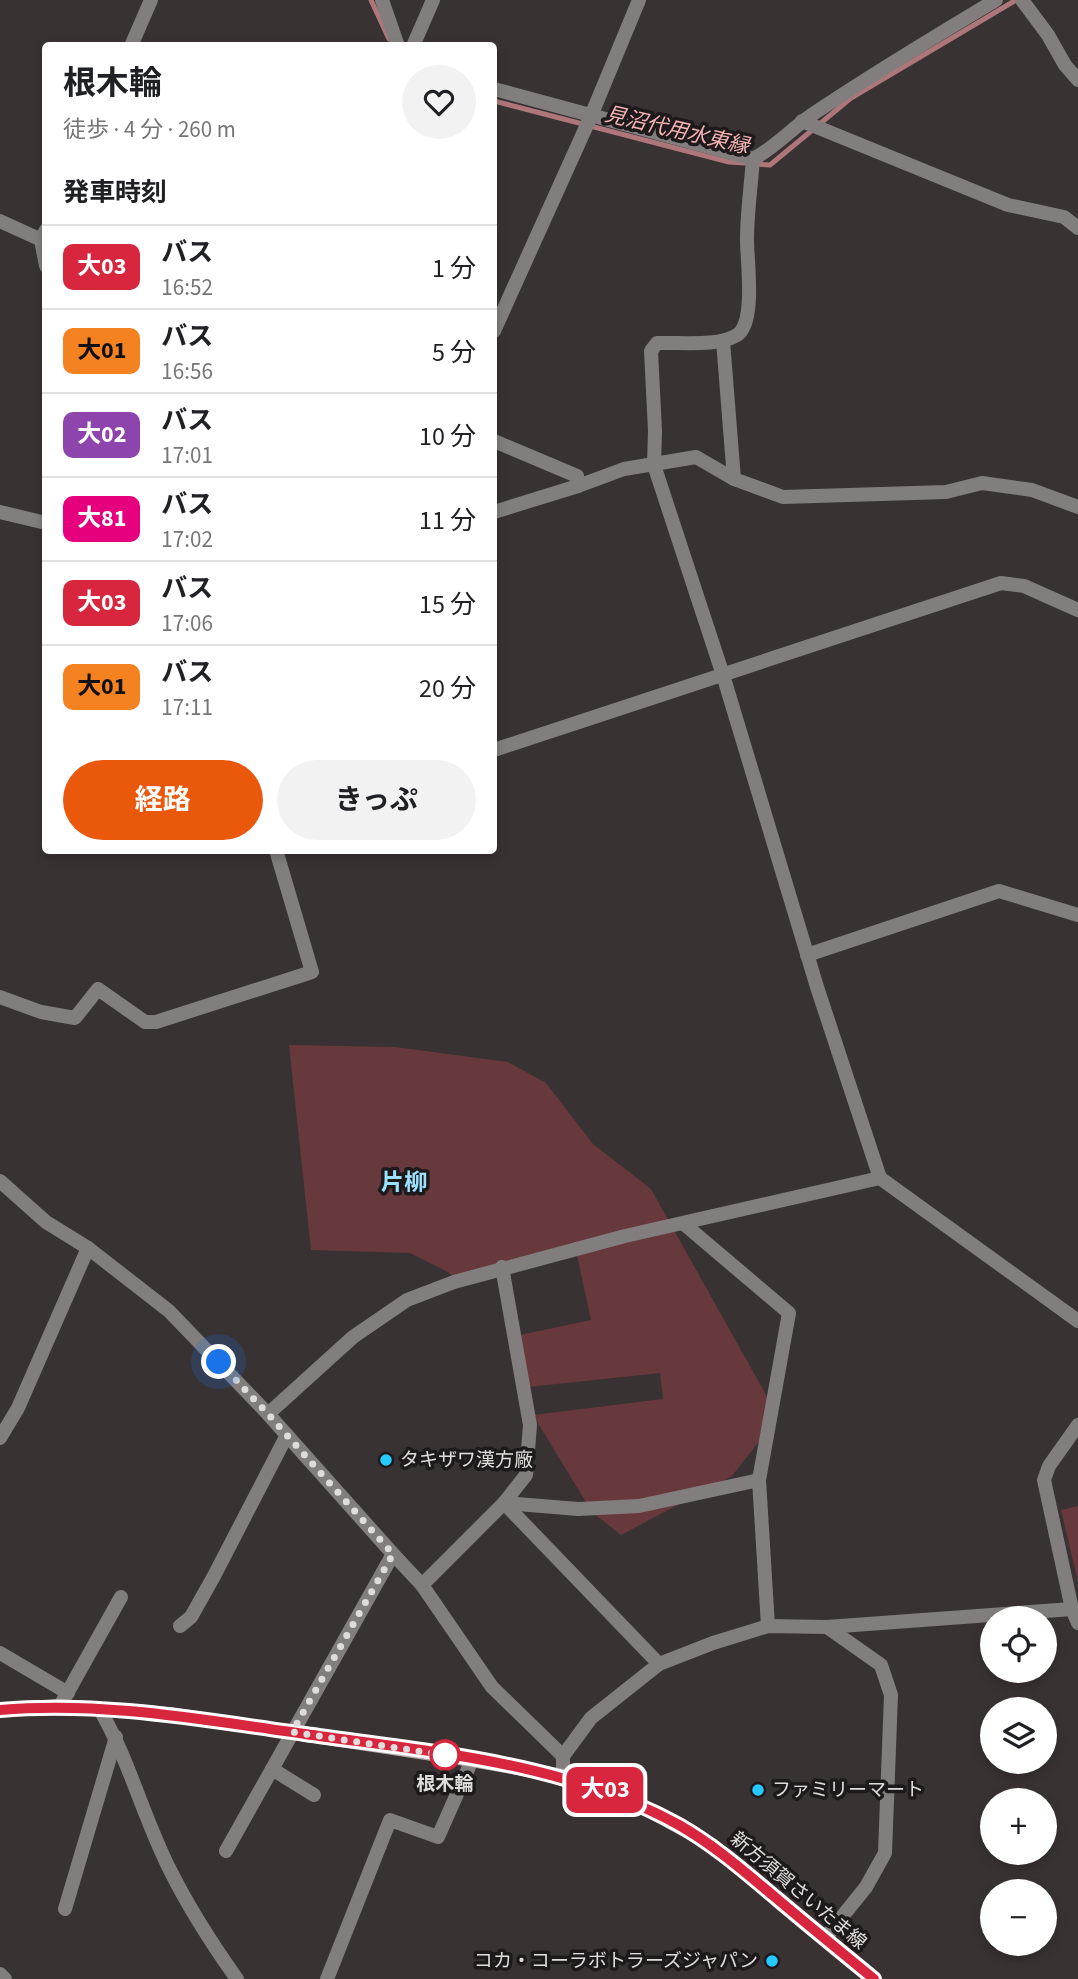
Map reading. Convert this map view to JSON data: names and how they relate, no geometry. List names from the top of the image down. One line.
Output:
{"streets":{"main road":["新方須賀さいたま線"]},"districts":["片柳"],"water":["見沼代用水東縁"],"places":["タキザワ漢方廠","根木輪","ファミリーマート","コカ・コーラボトラーズジャパン"],"lines":["bus line 大03"],"page":{"on_map":"大03","heading":[["根木輪","徒歩 · 4 分 · 260 m"],"発車時刻"],"list":[{"mark":"大03","name":"バス","note":"16:52","value":"1 分"},{"mark":"大01","name":"バス","note":"16:56","value":"5 分"},{"mark":"大02","name":"バス","note":"17:01","value":"10 分"},{"mark":"大81","name":"バス","note":"17:02","value":"11 分"},{"mark":"大03","name":"バス","note":"17:06","value":"15 分"},{"mark":"大01","name":"バス","note":"17:11","value":"20 分"}],"buttons":["経路","きっぷ"],"map_buttons":["+","−"]}}
